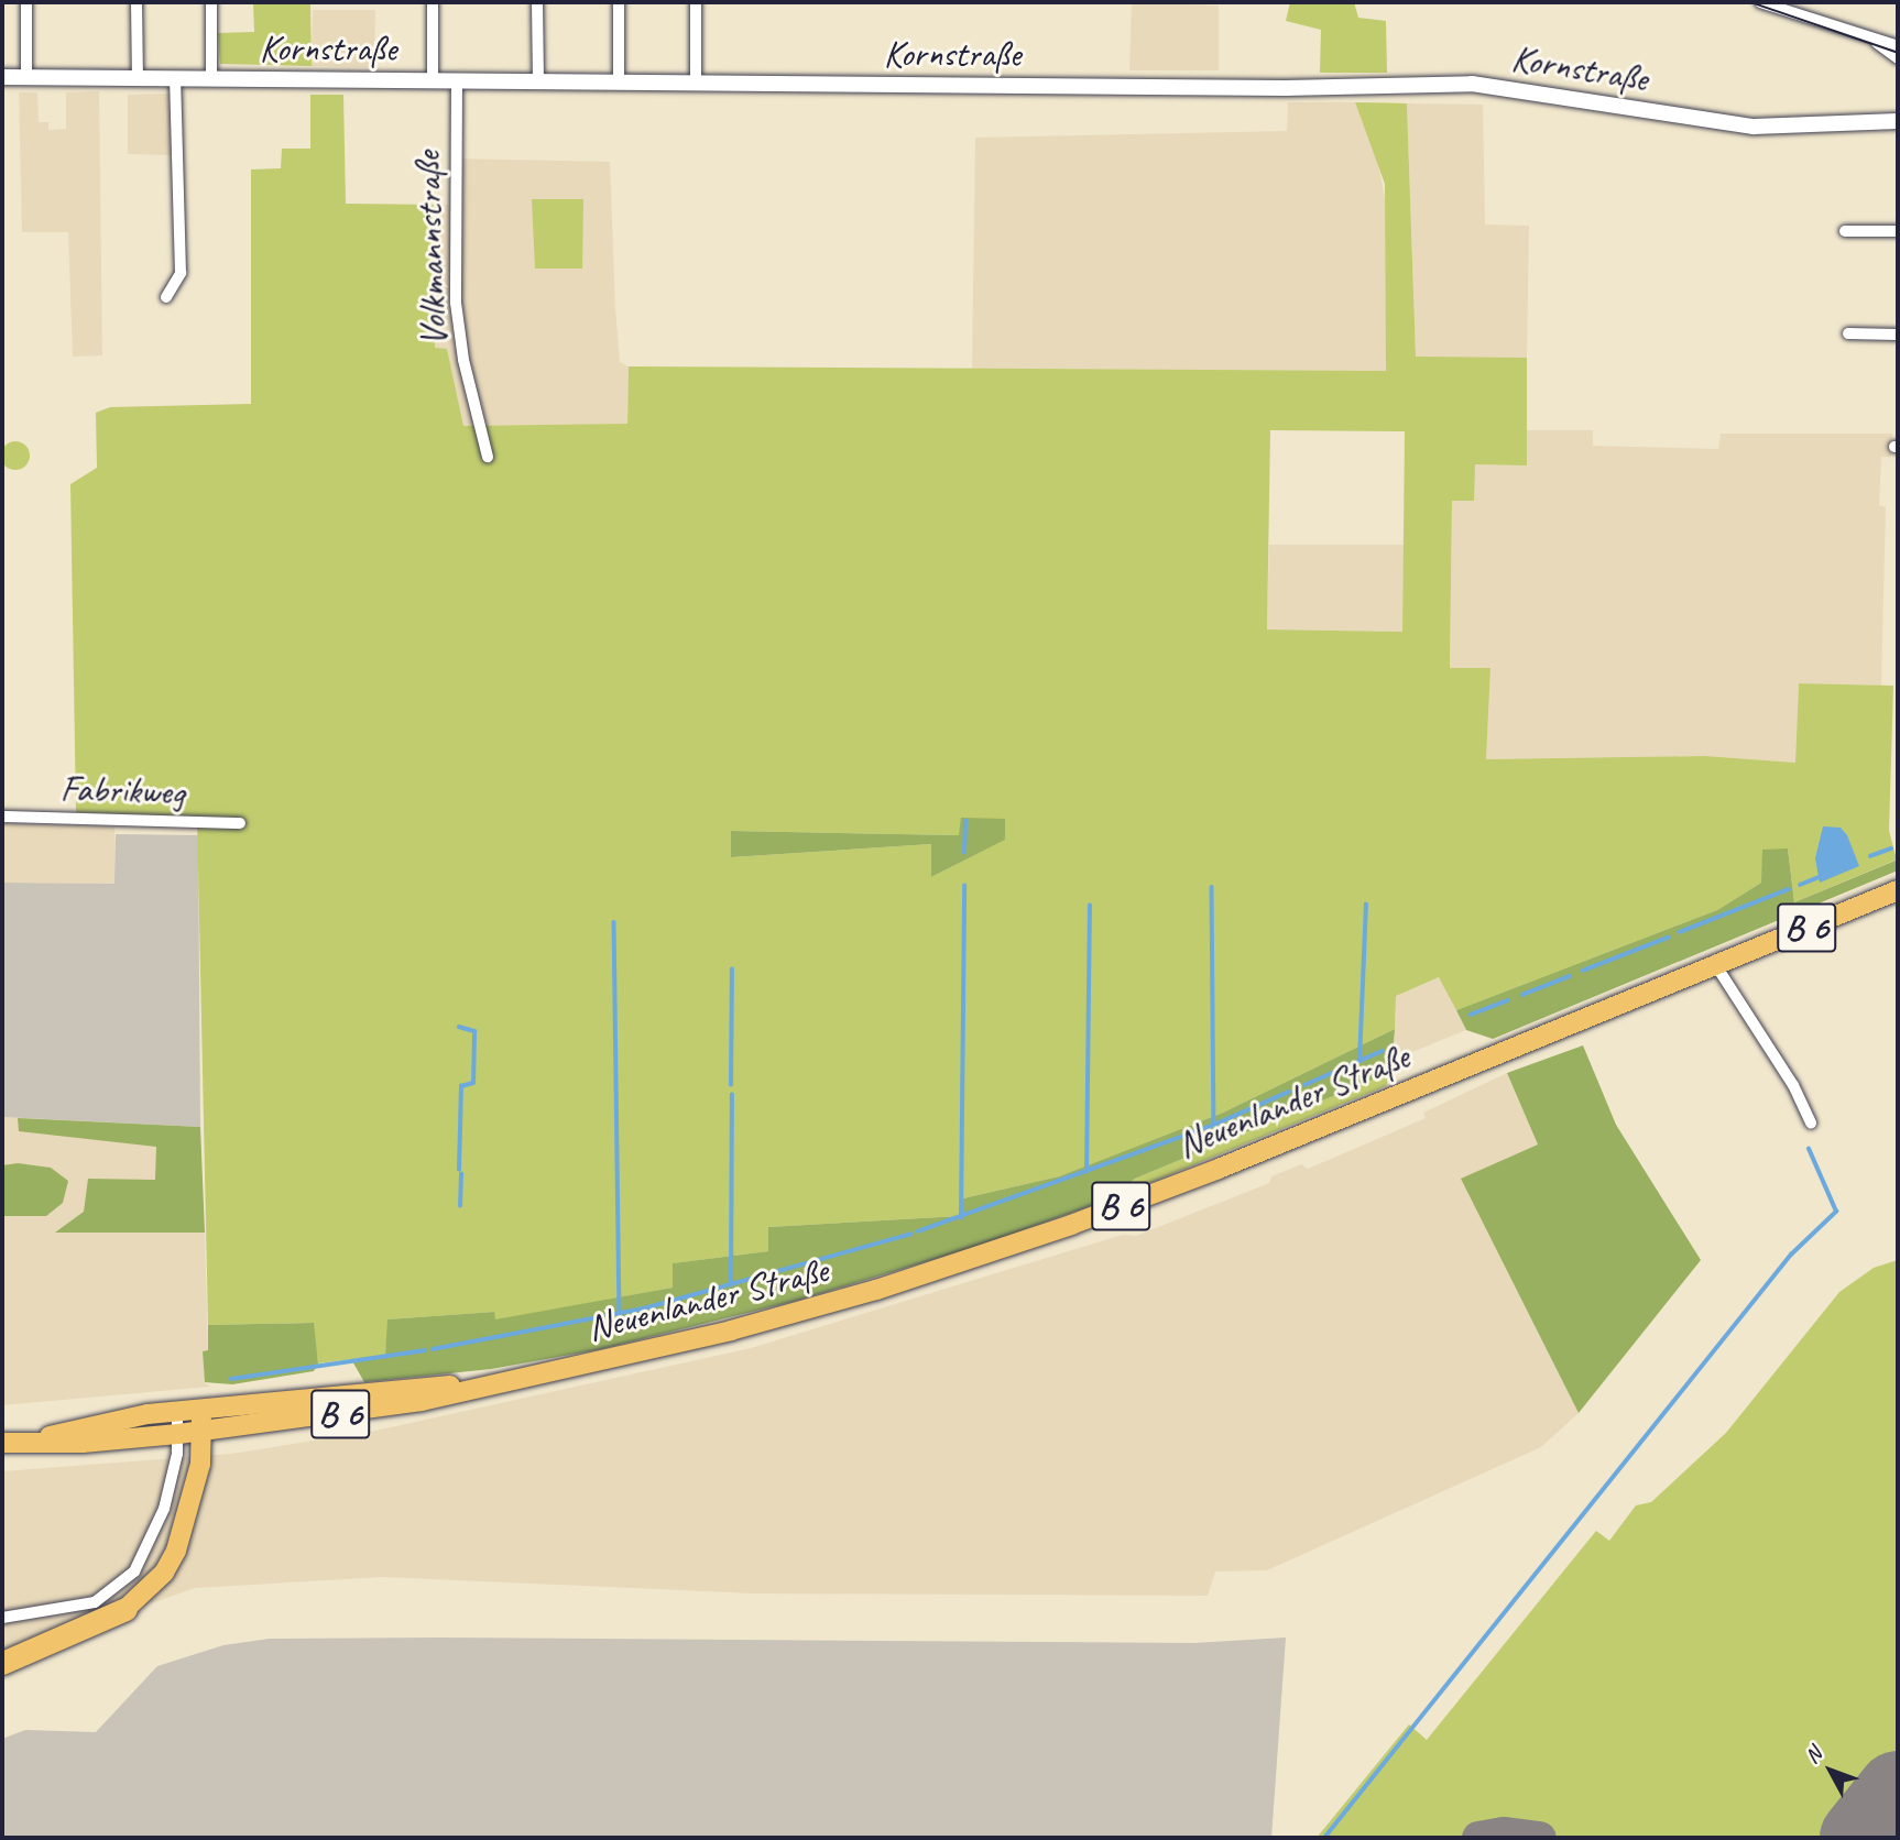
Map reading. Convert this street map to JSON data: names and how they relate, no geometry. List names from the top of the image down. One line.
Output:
{"streets":{"main road":["B 6","Neuenlander Straße"],"street":["Kornstraße","Volkmannstraße","Fabrikweg"]},"crossings":[["Kornstraße","Volkmannstraße"]],"north":"top left"}
